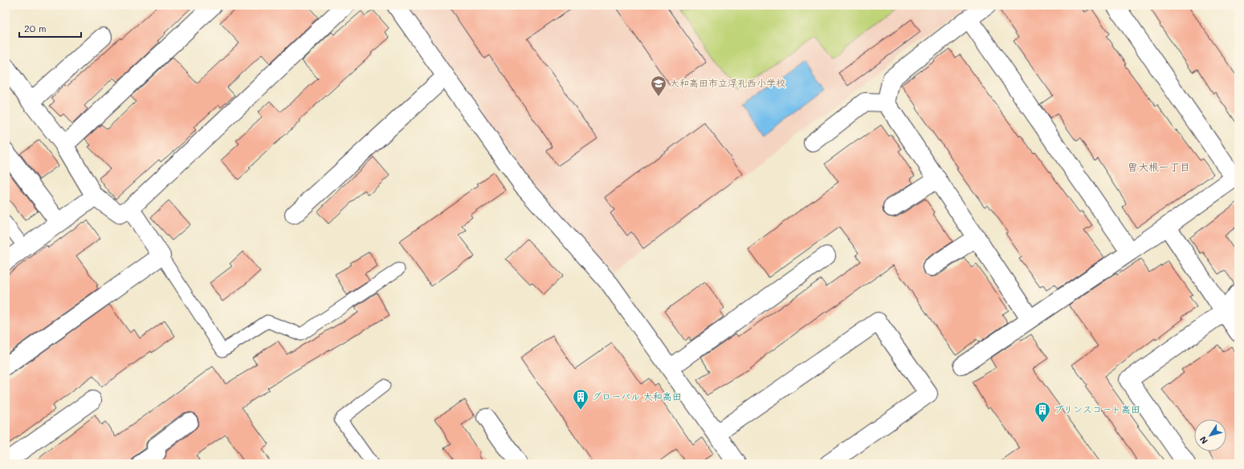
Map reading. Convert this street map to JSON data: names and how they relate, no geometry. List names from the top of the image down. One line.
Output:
{"districts":["曽大根一丁目"],"places":{"school or university":["大和高田市立浮孔西小学校"],"building":["グローバル 大和高田","プリンスコート高田"]},"scale_bar":"20 m","north":"bottom left"}
